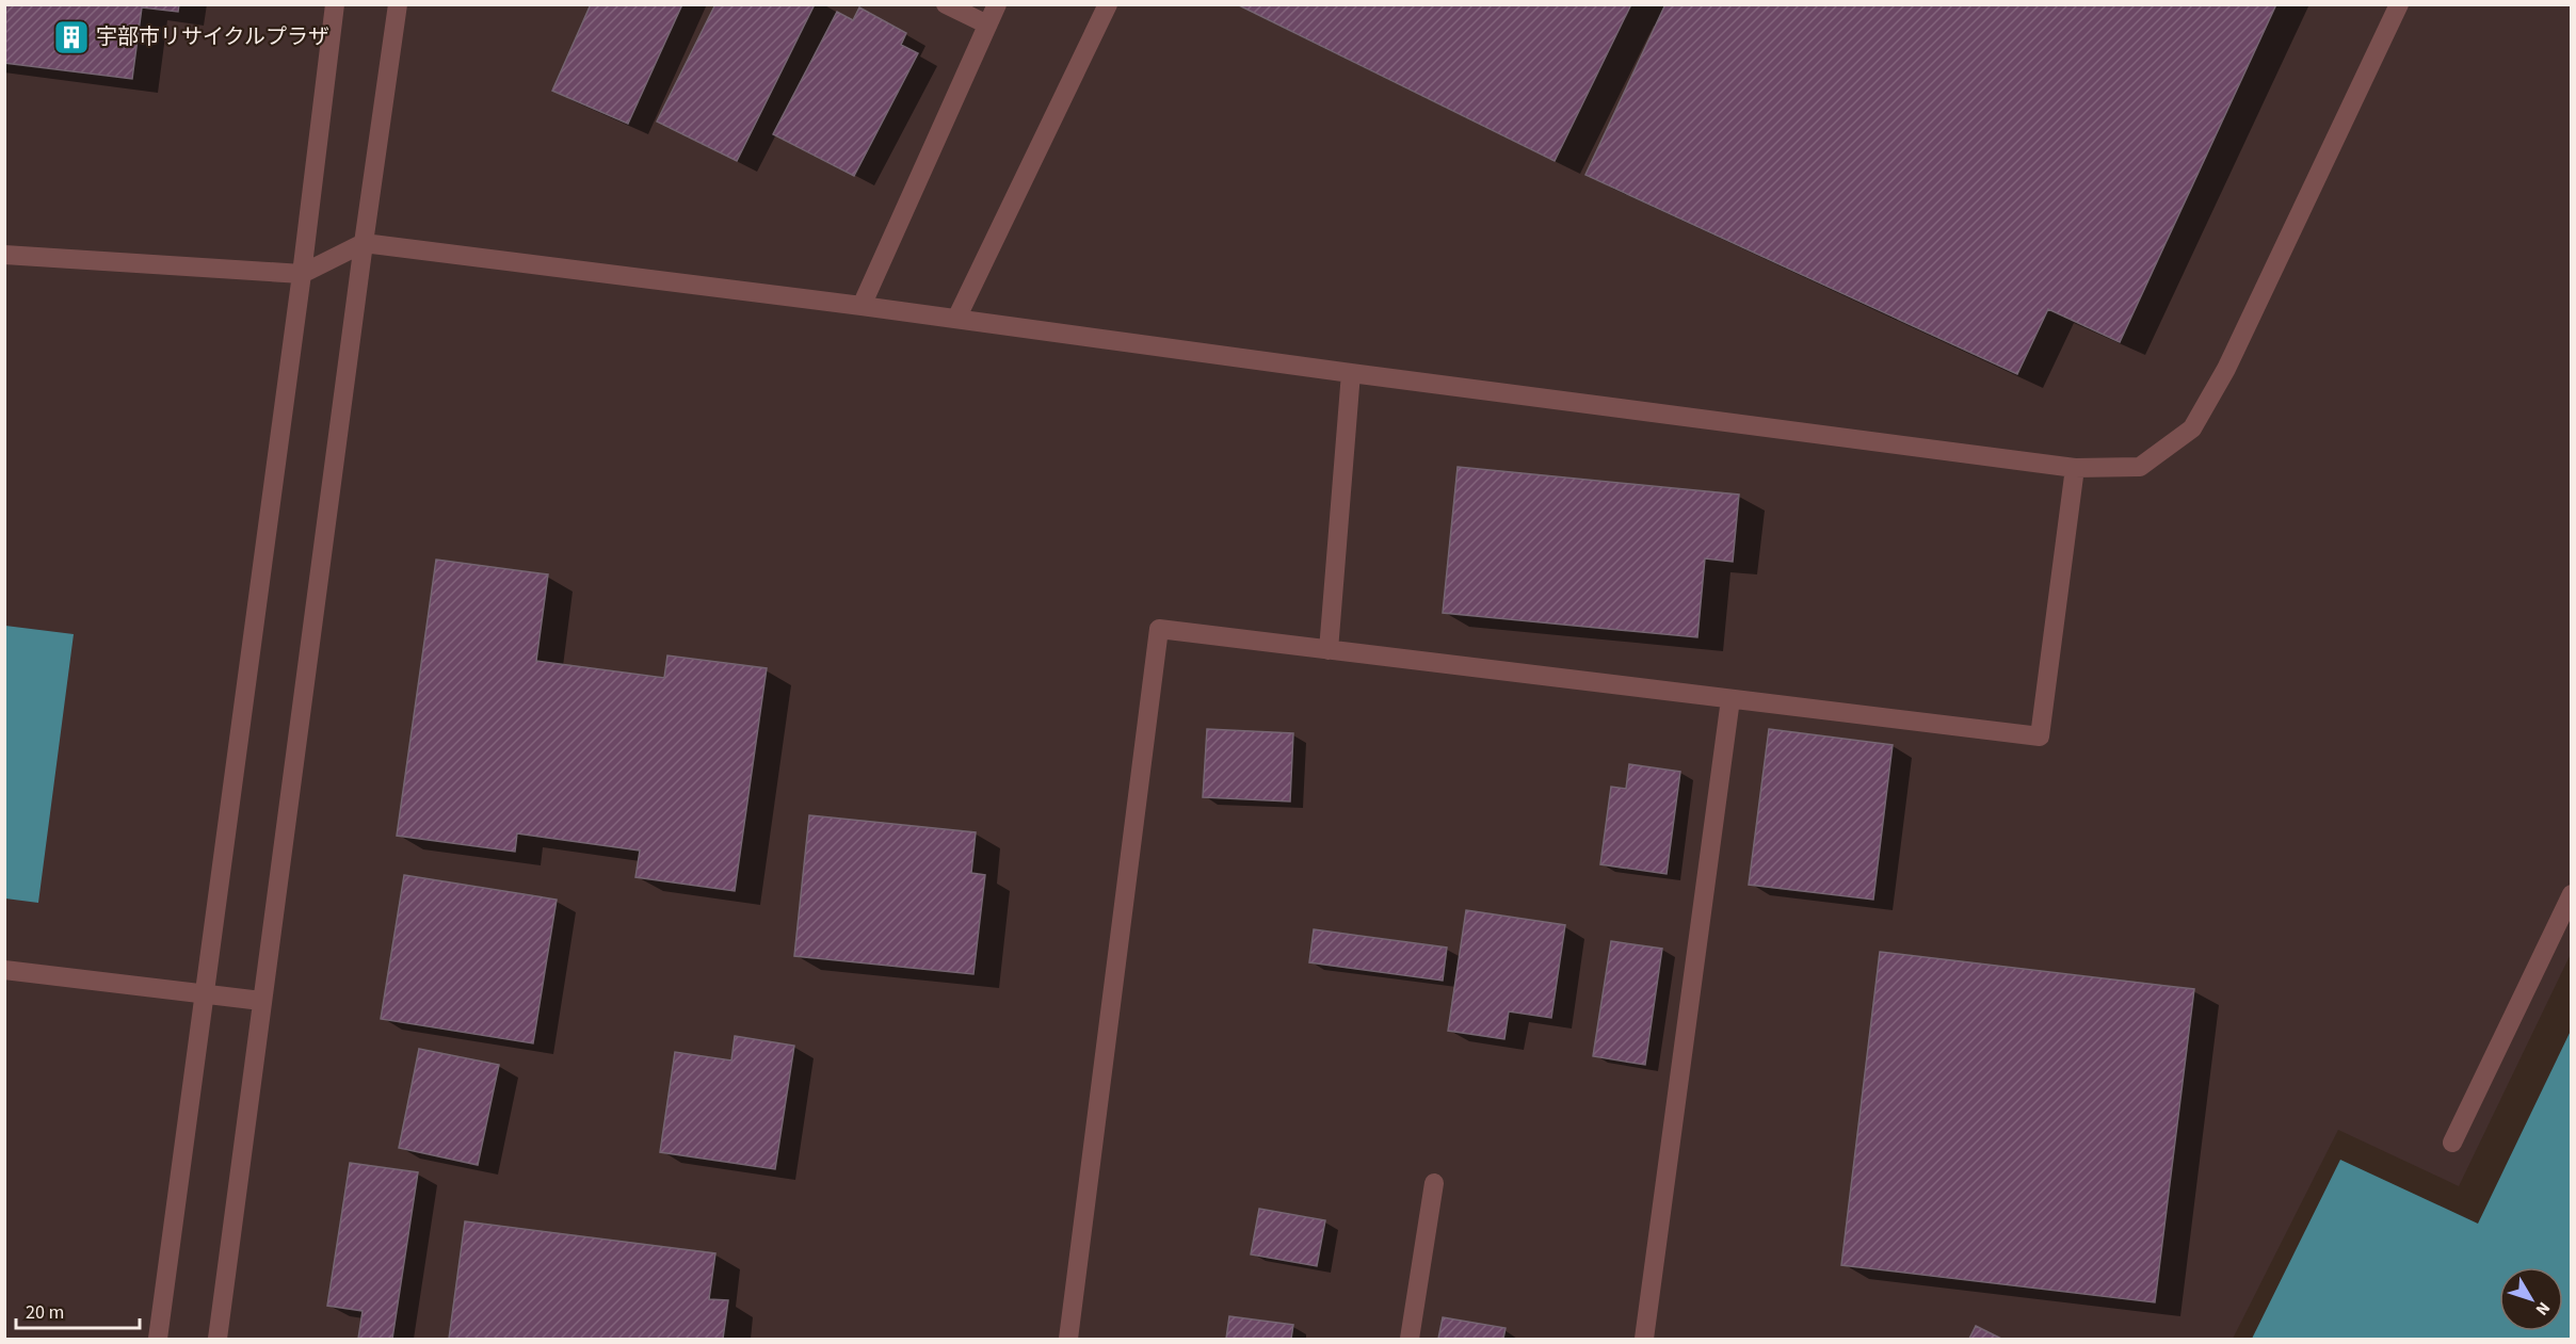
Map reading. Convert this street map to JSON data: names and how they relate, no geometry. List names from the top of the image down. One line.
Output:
{"places":{"building":["宇部市リサイクルプラザ"]},"scale_bar":"20 m","north":"bottom right"}
